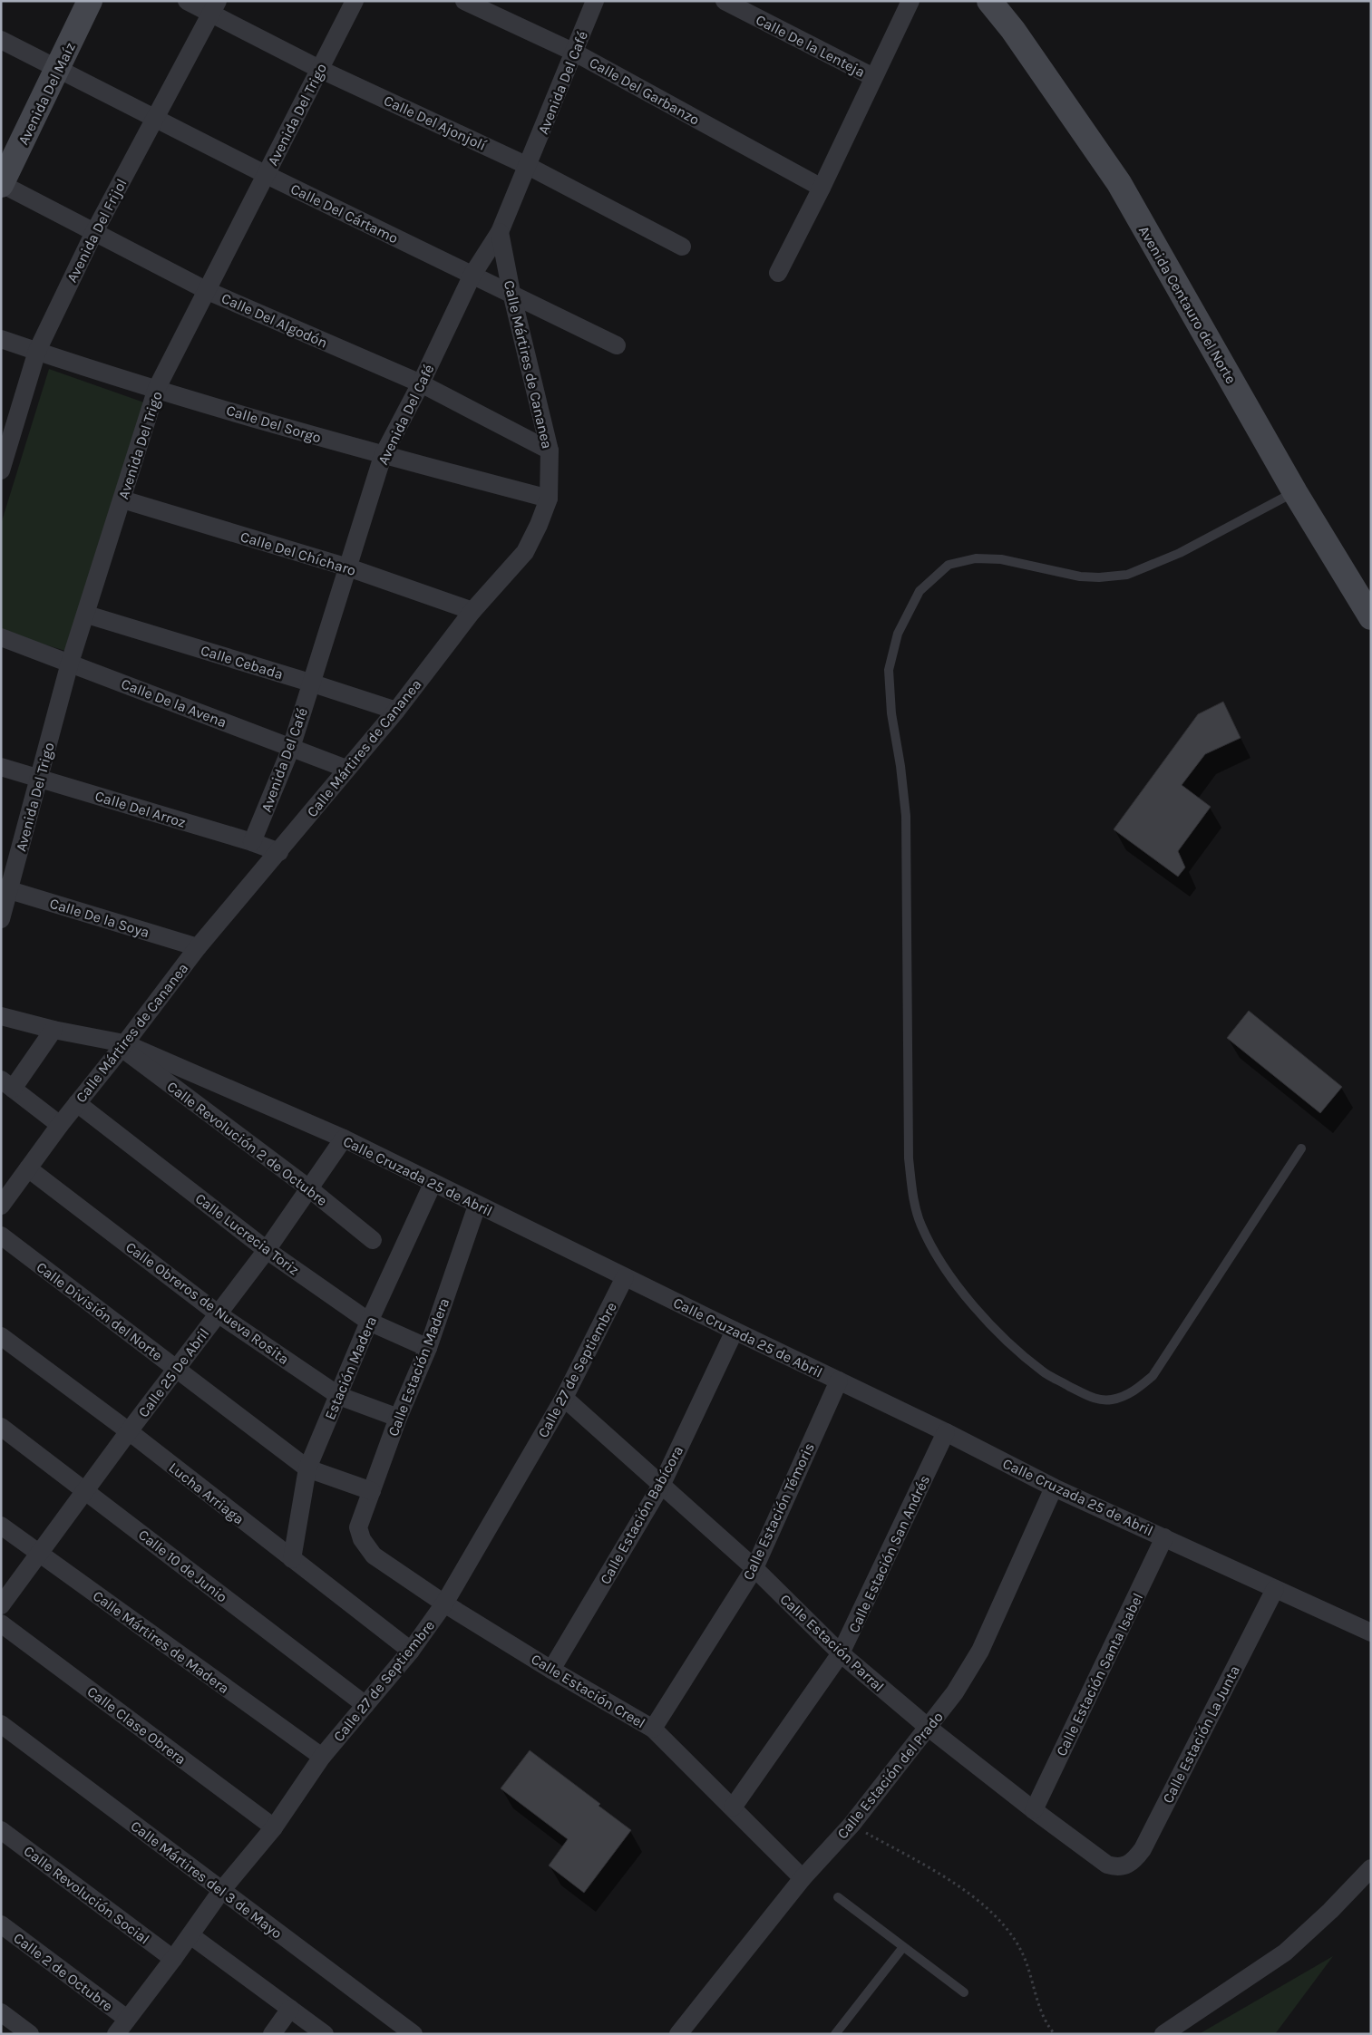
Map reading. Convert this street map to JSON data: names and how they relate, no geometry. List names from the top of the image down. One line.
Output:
{"streets":{"main road":["Avenida Del Maíz","Avenida Centauro del Norte"],"street":["Calle De la Lenteja","Avenida Del Café","Calle Del Garbanzo","Avenida Del Trigo","Calle Del Ajonjolí","Calle Del Cártamo","Avenida Del Frijol","Calle Del Algodón","Calle Mártires de Cananea","Calle Del Sorgo","Calle Del Chícharo","Calle Cebada","Calle De la Avena","Calle Del Arroz","Calle De la Soya","Calle Revolución 2 de Octubre","Calle Cruzada 25 de Abril","Calle Lucrecia Toriz","Calle Obreros de Nueva Rosita","Calle División del Norte","Calle Estación Madera","Estación Madera","Calle 27 de Septiembre","Calle 25 De Abril","Lucha Arriaga","Calle Estación Témoris","Calle Estación Babícora","Calle Estación San Andrés","Calle 10 de Junio","Calle Mártires de Madera","Calle Estación Parral","Calle Estación Santa Isabel","Calle Estación Creel","Calle Clase Obrera","Calle Estación La Junta","Calle Estación del Prado","Calle Mártires del 3 de Mayo","Calle Revolución Social","Calle 2 de Octubre"]},"crossings":[["Avenida Del Café","Calle Del Garbanzo"],["Avenida Del Café","Calle Del Ajonjolí"],["Avenida Del Café","Calle Del Cártamo"],["Avenida Del Café","Calle Del Algodón"],["Avenida Del Café","Calle Mártires de Cananea"],["Avenida Del Café","Calle Del Sorgo"],["Avenida Del Café","Calle Del Chícharo"],["Avenida Del Café","Calle Cebada"],["Avenida Del Café","Calle De la Avena"],["Avenida Del Café","Calle Del Arroz"],["Avenida Del Maíz","Calle Del Cártamo"],["Avenida Del Maíz","Calle Del Algodón"],["Avenida Del Trigo","Calle Del Ajonjolí"],["Avenida Del Trigo","Calle Del Cártamo"],["Avenida Del Trigo","Calle Del Algodón"],["Avenida Del Trigo","Calle Del Sorgo"],["Avenida Del Trigo","Calle Del Chícharo"],["Avenida Del Trigo","Calle Cebada"],["Avenida Del Trigo","Calle De la Avena"],["Avenida Del Trigo","Calle Del Arroz"],["Avenida Del Trigo","Calle De la Soya"],["Calle Del Ajonjolí","Avenida Del Frijol"],["Calle Del Cártamo","Avenida Del Frijol"],["Calle Del Cártamo","Calle Mártires de Cananea"],["Avenida Del Frijol","Calle Del Algodón"],["Avenida Del Frijol","Calle Del Sorgo"],["Calle Del Algodón","Calle Mártires de Cananea"],["Calle Mártires de Cananea","Calle Del Sorgo"],["Calle Mártires de Cananea","Calle Del Chícharo"],["Calle Mártires de Cananea","Calle Cebada"],["Calle Mártires de Cananea","Calle De la Avena"],["Calle Mártires de Cananea","Calle Del Arroz"],["Calle Mártires de Cananea","Calle De la Soya"],["Calle Mártires de Cananea","Calle Revolución 2 de Octubre"],["Calle Mártires de Cananea","Calle Cruzada 25 de Abril"],["Calle Mártires de Cananea","Calle Lucrecia Toriz"],["Calle Mártires de Cananea","Calle Obreros de Nueva Rosita"],["Calle Revolución 2 de Octubre","Calle Cruzada 25 de Abril"],["Calle Revolución 2 de Octubre","Calle 25 De Abril"],["Calle Cruzada 25 de Abril","Calle Estación Madera"],["Calle Cruzada 25 de Abril","Estación Madera"],["Calle Cruzada 25 de Abril","Calle 27 de Septiembre"],["Calle Cruzada 25 de Abril","Calle 25 De Abril"],["Calle Cruzada 25 de Abril","Calle Estación Témoris"],["Calle Cruzada 25 de Abril","Calle Estación Babícora"],["Calle Cruzada 25 de Abril","Calle Estación San Andrés"],["Calle Cruzada 25 de Abril","Calle Estación Santa Isabel"],["Calle Cruzada 25 de Abril","Calle Estación La Junta"],["Calle Cruzada 25 de Abril","Calle Estación del Prado"],["Calle Lucrecia Toriz","Calle Estación Madera"],["Calle Lucrecia Toriz","Estación Madera"],["Calle Lucrecia Toriz","Calle 25 De Abril"],["Calle Obreros de Nueva Rosita","Calle Estación Madera"],["Calle Obreros de Nueva Rosita","Estación Madera"],["Calle Obreros de Nueva Rosita","Calle 25 De Abril"],["Calle División del Norte","Calle Estación Madera"],["Calle División del Norte","Estación Madera"],["Calle División del Norte","Calle 25 De Abril"],["Calle Estación Madera","Calle Estación Creel"],["Estación Madera","Lucha Arriaga"],["Calle 27 de Septiembre","Lucha Arriaga"],["Calle 27 de Septiembre","Calle 10 de Junio"],["Calle 27 de Septiembre","Calle Mártires de Madera"],["Calle 27 de Septiembre","Calle Estación Parral"],["Calle 27 de Septiembre","Calle Estación Creel"],["Calle 27 de Septiembre","Calle Clase Obrera"],["Calle 27 de Septiembre","Calle Mártires del 3 de Mayo"],["Calle 27 de Septiembre","Calle Revolución Social"],["Calle 27 de Septiembre","Calle 2 de Octubre"],["Calle 25 De Abril","Lucha Arriaga"],["Calle 25 De Abril","Calle 10 de Junio"],["Calle 25 De Abril","Calle Mártires de Madera"],["Calle Estación Témoris","Calle Estación Parral"],["Calle Estación Témoris","Calle Estación Creel"],["Calle Estación Babícora","Calle Estación Parral"],["Calle Estación Babícora","Calle Estación Creel"],["Calle Estación San Andrés","Calle Estación Parral"],["Calle Estación San Andrés","Calle Estación Creel"],["Calle Estación Parral","Calle Estación Santa Isabel"],["Calle Estación Parral","Calle Estación La Junta"],["Calle Estación Parral","Calle Estación del Prado"],["Calle Estación Creel","Calle Estación del Prado"]]}
